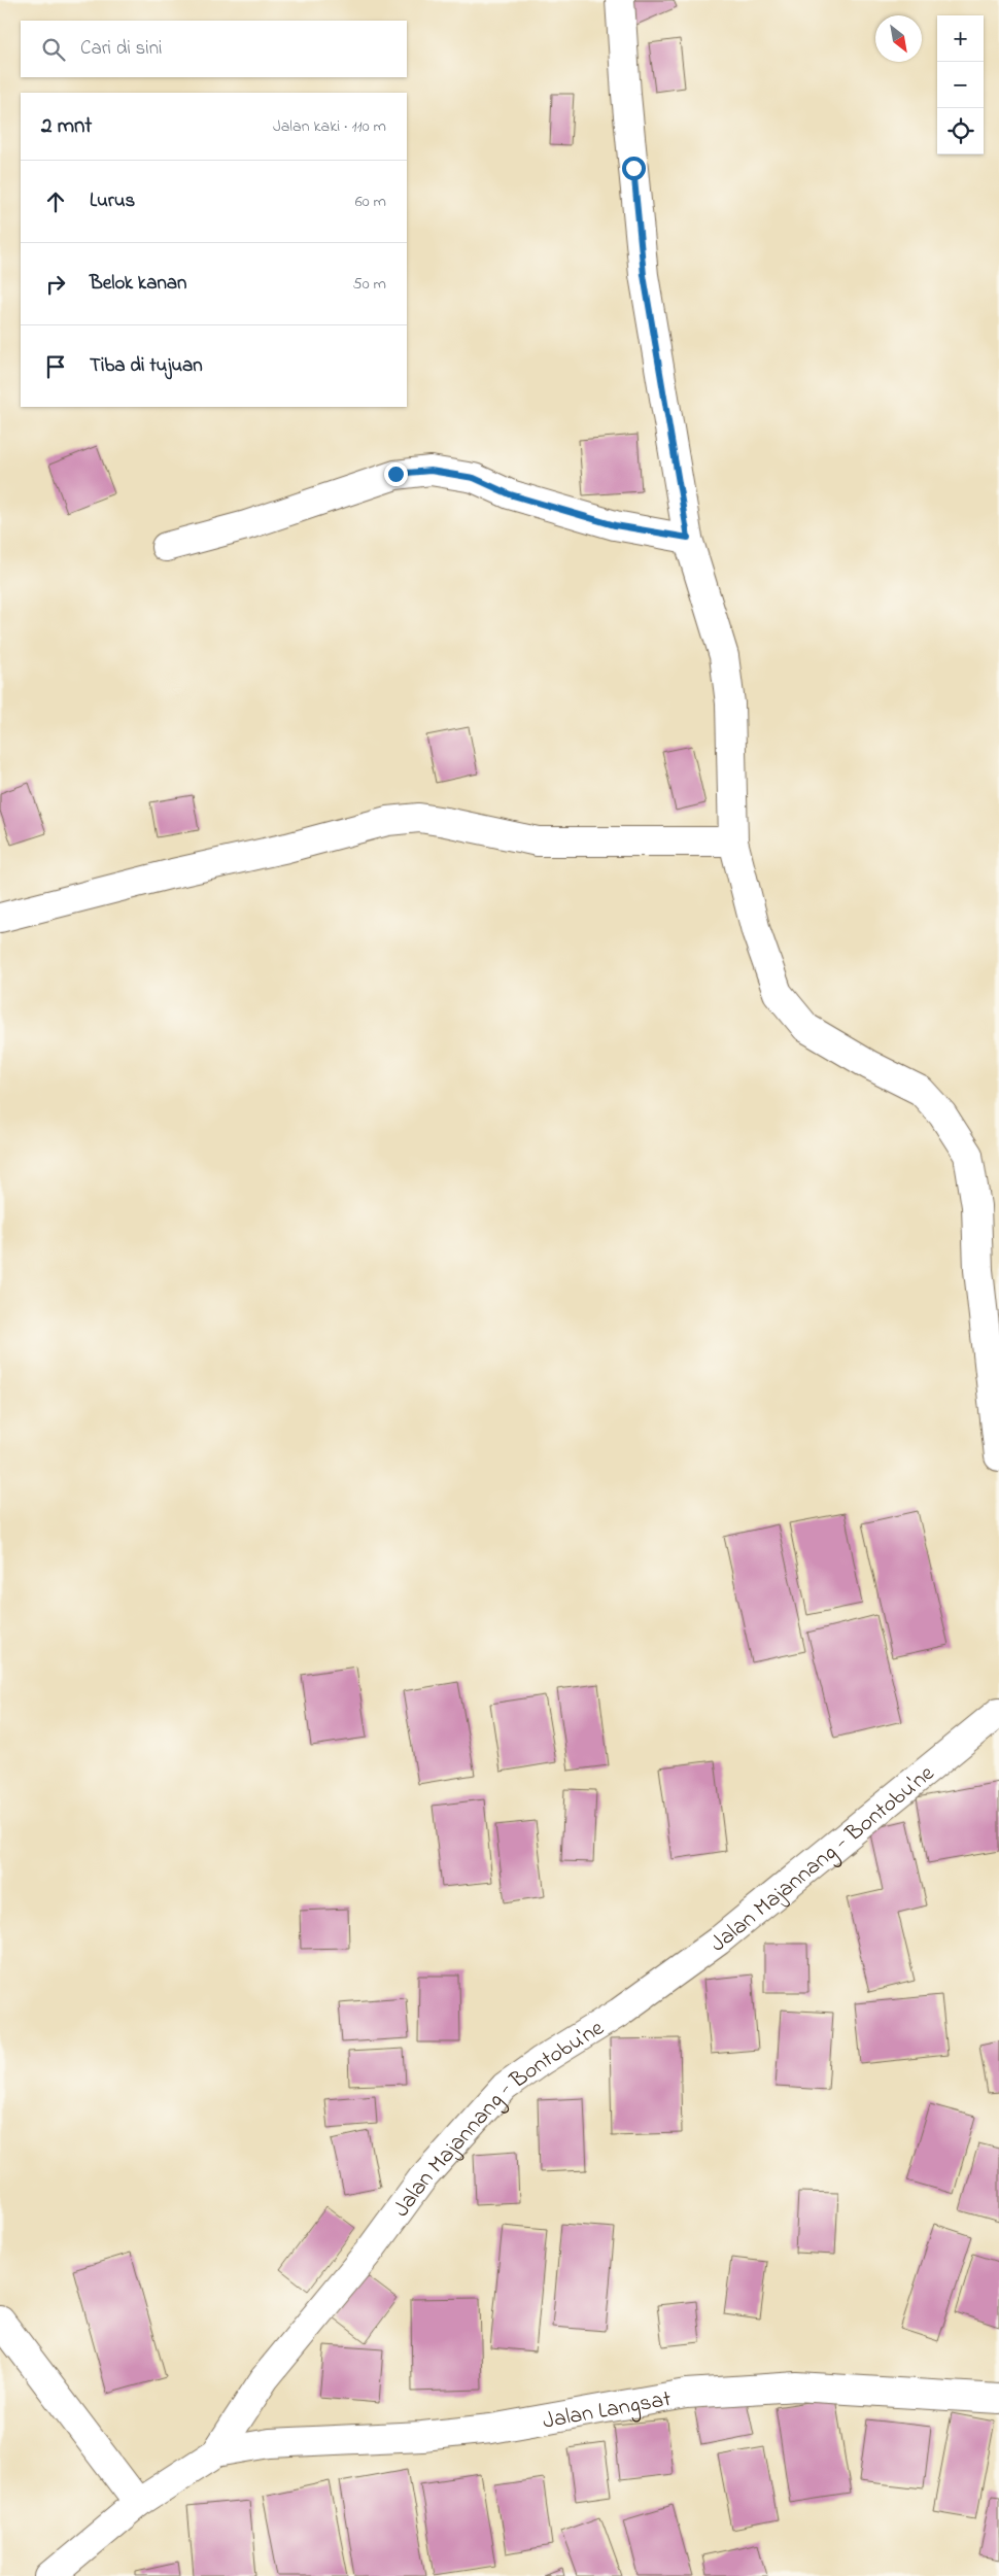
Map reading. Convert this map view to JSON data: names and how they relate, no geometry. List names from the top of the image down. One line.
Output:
{"streets":{"street":["Jalan Majannang - Bontobu'ne","Jalan Langsat"]},"crossings":[["Jalan Majannang - Bontobu'ne","Jalan Langsat"]],"north":"bottom right","page":{"map_buttons":["+","−"],"search":"Cari di sini","heading":["2 mnt","Jalan kaki · 110 m"],"list":[["Lurus","60 m"],["Belok kanan","50 m"],"Tiba di tujuan"]}}
